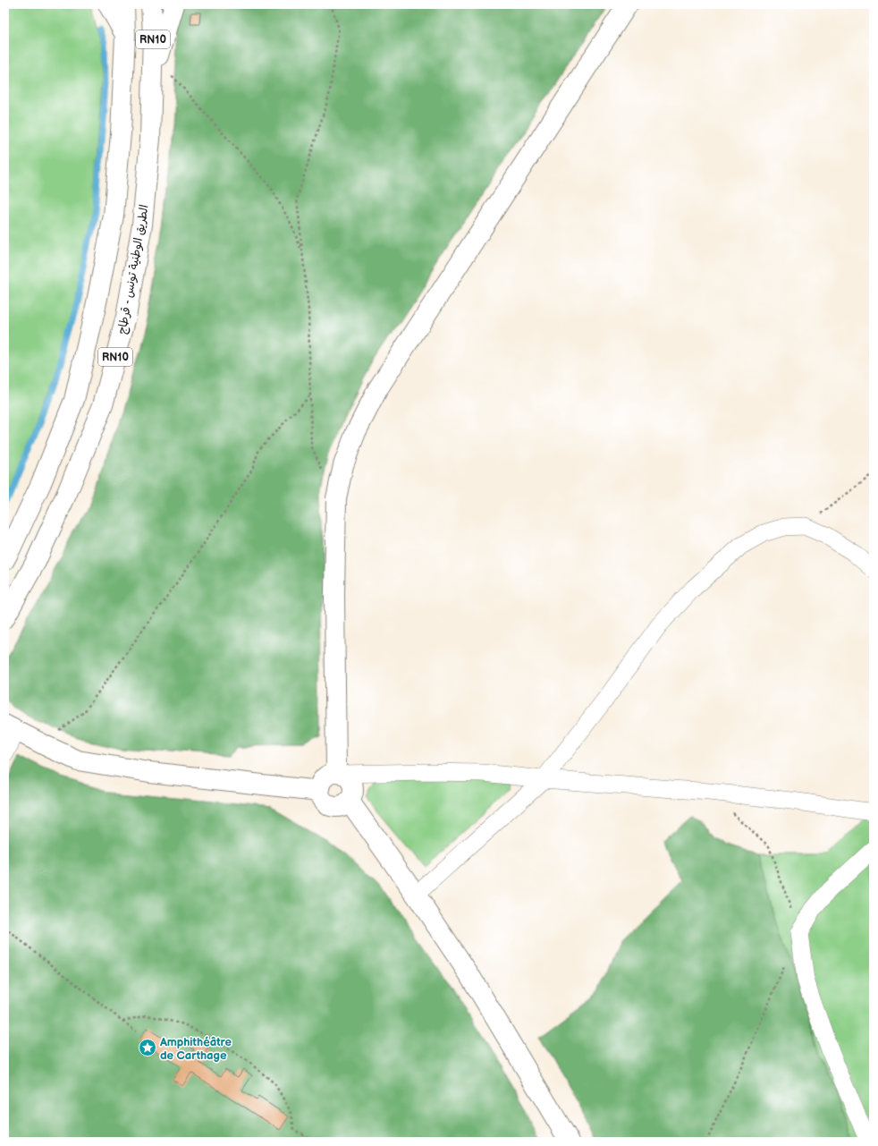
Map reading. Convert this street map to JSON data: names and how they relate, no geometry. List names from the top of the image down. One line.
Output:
{"streets":{"main road":["RN10","الطريق الوطنية تونس - قرطاج"]},"places":{"place":["Amphithéâtre de Carthage"]}}
